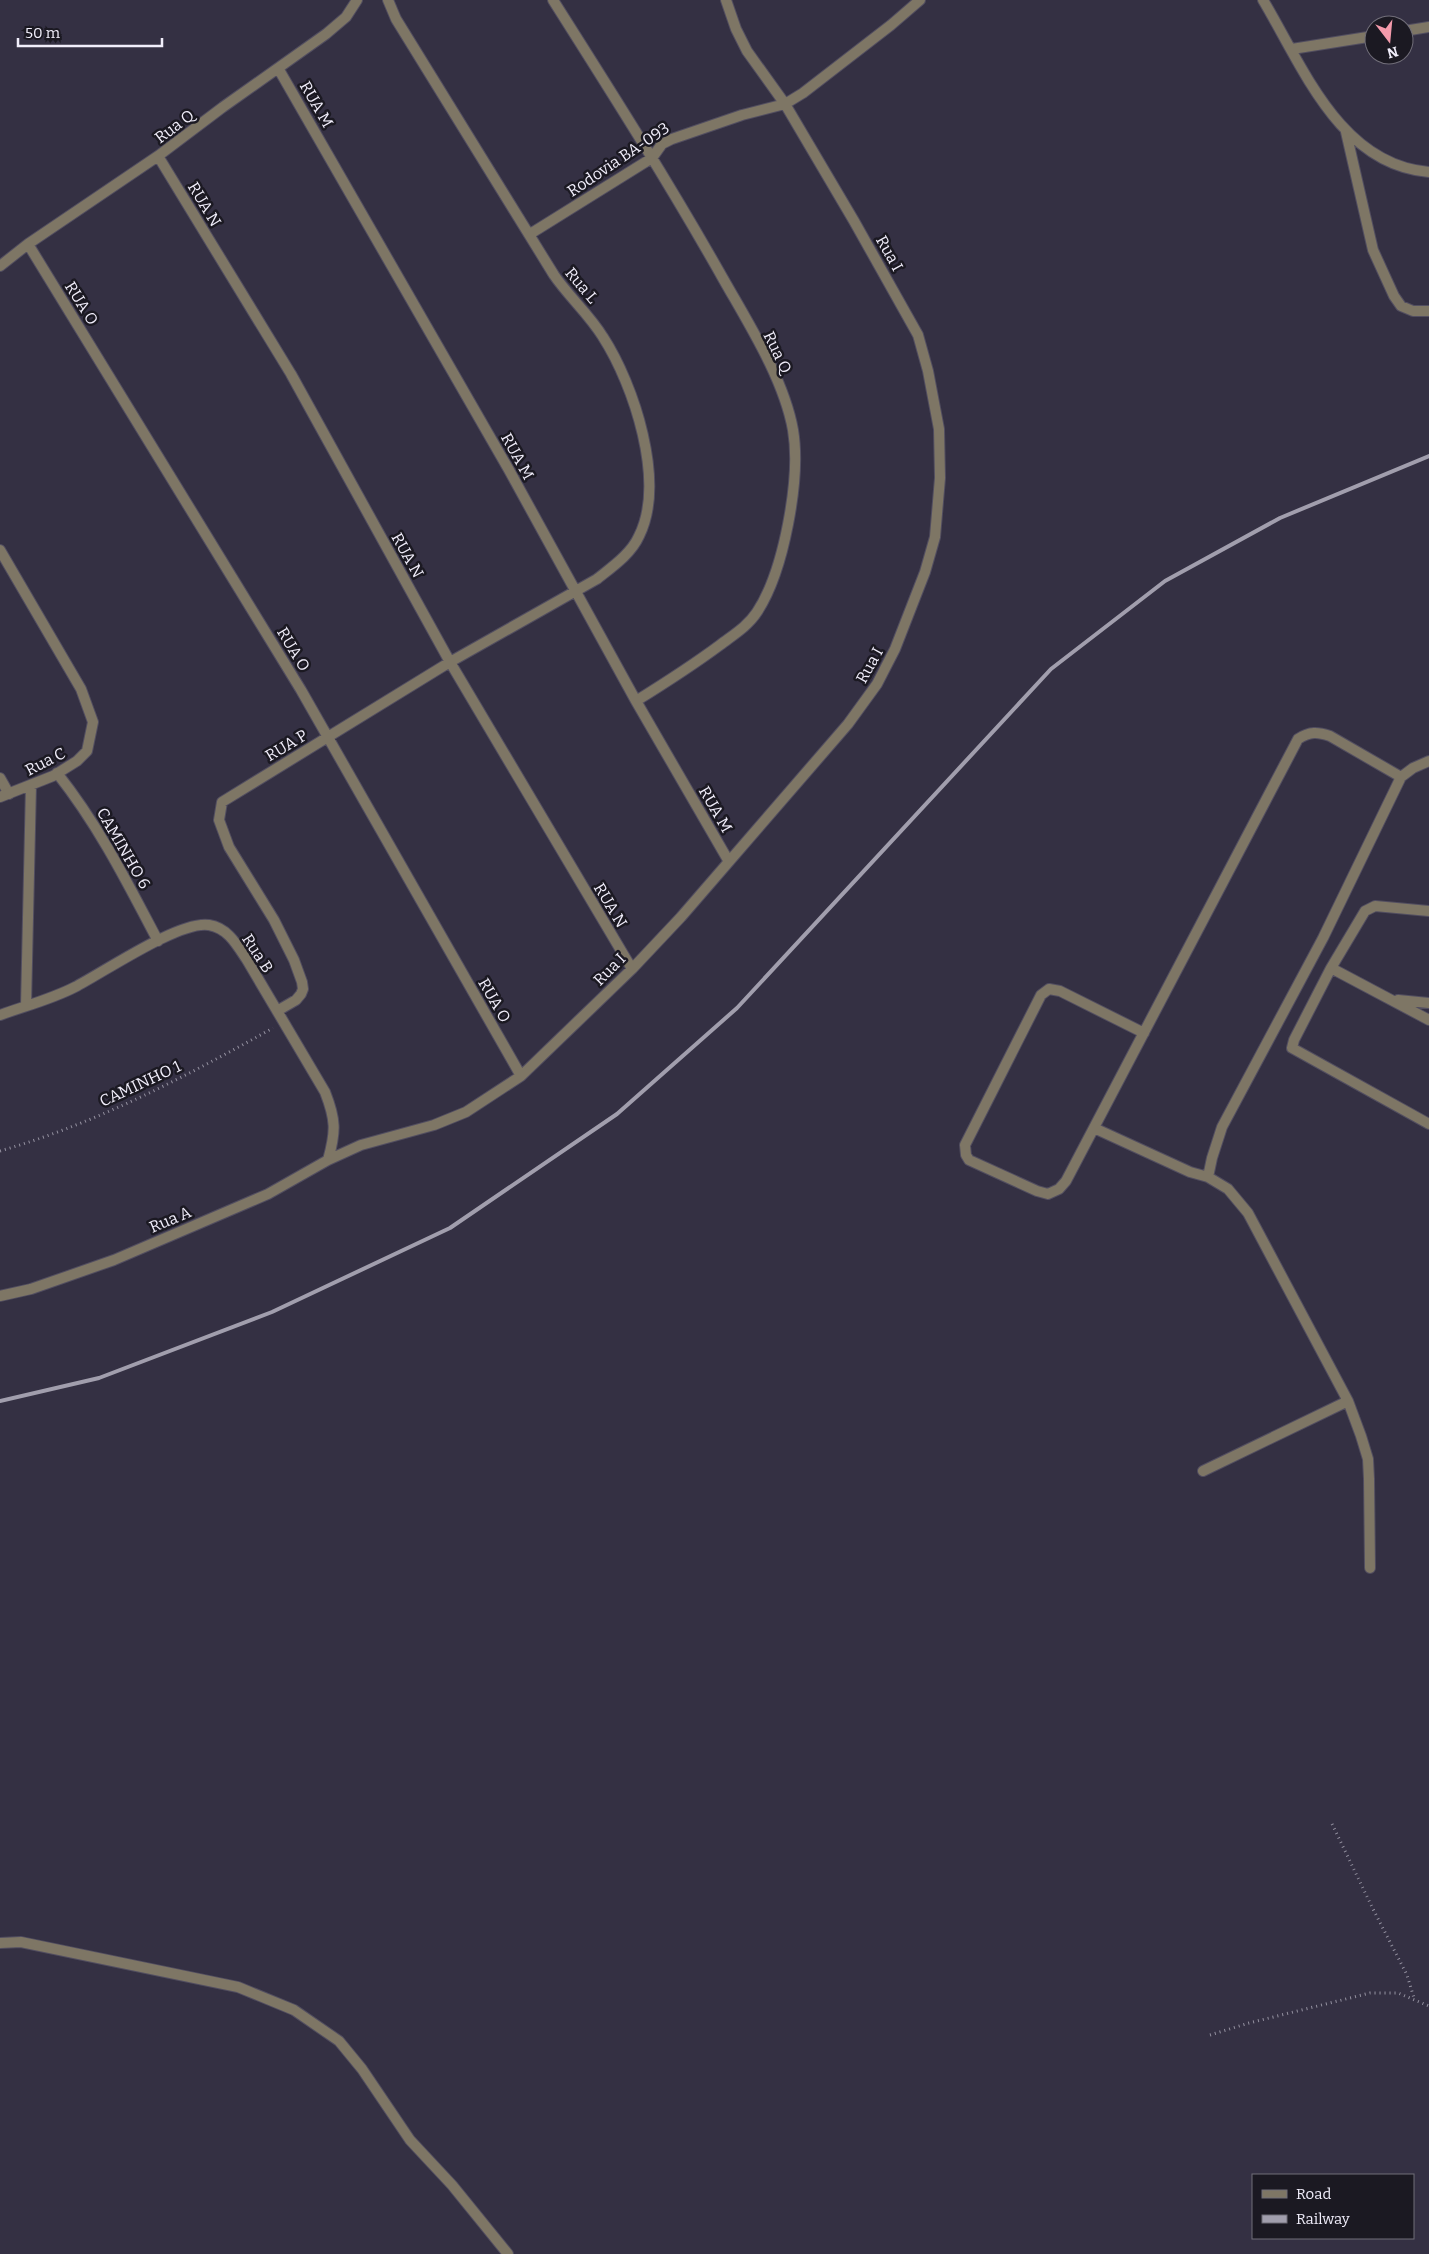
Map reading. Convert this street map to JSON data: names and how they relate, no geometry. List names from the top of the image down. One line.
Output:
{"streets":{"street":["RUA M","Rua Q","Rodovia BA-093","RUA N","Rua I","Rua L","RUA O","RUA P","Rua C","CAMINHO 6","Rua B","Rua A"],"path":["CAMINHO 1"]},"crossings":[["RUA M","Rua Q"],["RUA M","Rua I"],["RUA M","Rua L"],["RUA M","RUA P"],["Rua Q","Rodovia BA-093"],["Rua Q","RUA N"],["Rua Q","RUA O"],["Rodovia BA-093","Rua I"],["Rodovia BA-093","Rua L"],["RUA N","Rua I"],["RUA N","RUA P"],["Rua I","RUA O"],["Rua I","Rua A"],["Rua L","RUA P"],["RUA O","RUA P"],["RUA P","Rua B"],["Rua C","CAMINHO 6"],["CAMINHO 6","Rua B"],["Rua B","CAMINHO 1"],["Rua B","Rua A"]],"legend":["Road","Railway"],"scale_bar":"50 m","north":"bottom"}
